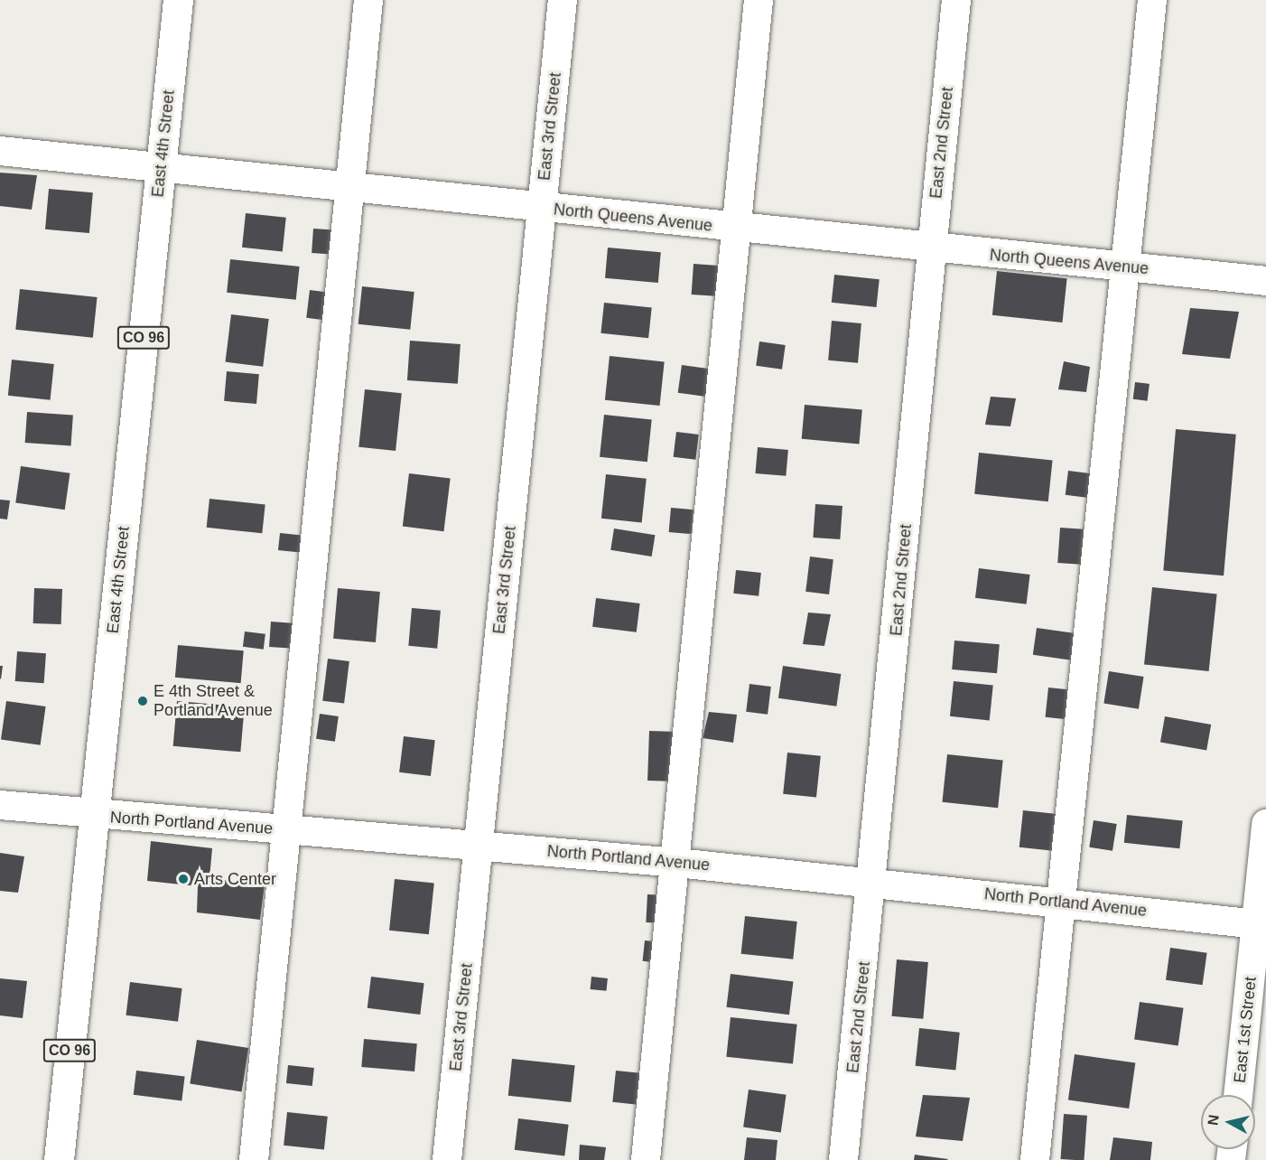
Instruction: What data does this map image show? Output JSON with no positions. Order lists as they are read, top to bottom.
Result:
{
  "streets": {
    "main road": ["East 4th Street", "CO 96"],
    "street": [
      "East 3rd Street",
      "East 2nd Street",
      "North Queens Avenue",
      "North Portland Avenue",
      "East 1st Street"
    ]
  },
  "crossings": [
    ["East 3rd Street", "North Queens Avenue"],
    ["East 3rd Street", "North Portland Avenue"],
    ["East 2nd Street", "North Queens Avenue"],
    ["East 2nd Street", "North Portland Avenue"],
    ["East 4th Street", "North Queens Avenue"],
    ["East 4th Street", "North Portland Avenue"],
    ["North Portland Avenue", "East 1st Street"]
  ],
  "places": ["E 4th Street & Portland Avenue", "Arts Center"],
  "north": "left"
}
